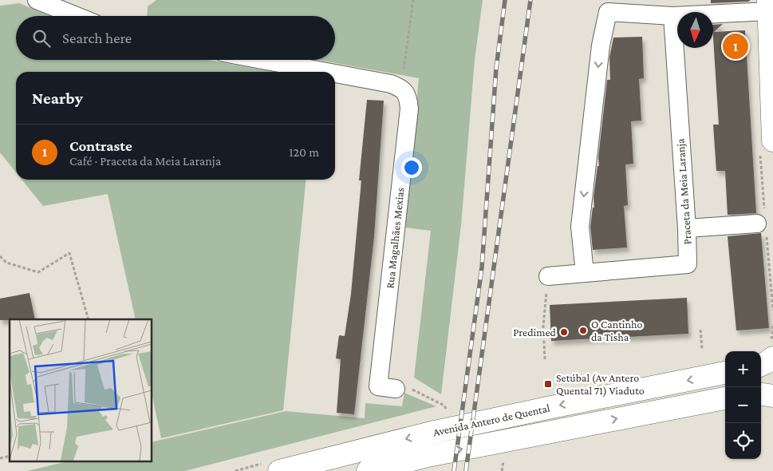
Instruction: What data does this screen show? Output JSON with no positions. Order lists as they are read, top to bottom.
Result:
{
  "streets": {
    "main road": ["Avenida Antero de Quental"],
    "street": ["Praceta da Meia Laranja", "Rua Magalhães Mexias"]
  },
  "places": {
    "other": ["O Cantinho da Tisha", "Predimed"],
    "transit": ["Setúbal (Av Antero Quental 71) Viaduto"]
  },
  "north": "bottom",
  "page": {
    "search": "Search here",
    "pins": "1",
    "heading": "Nearby",
    "list": [
      {
        "mark": "1",
        "name": "Contraste",
        "note": "Café · Praceta da Meia Laranja",
        "value": "120 m"
      }
    ],
    "map_buttons": ["+", "−"]
  }
}
